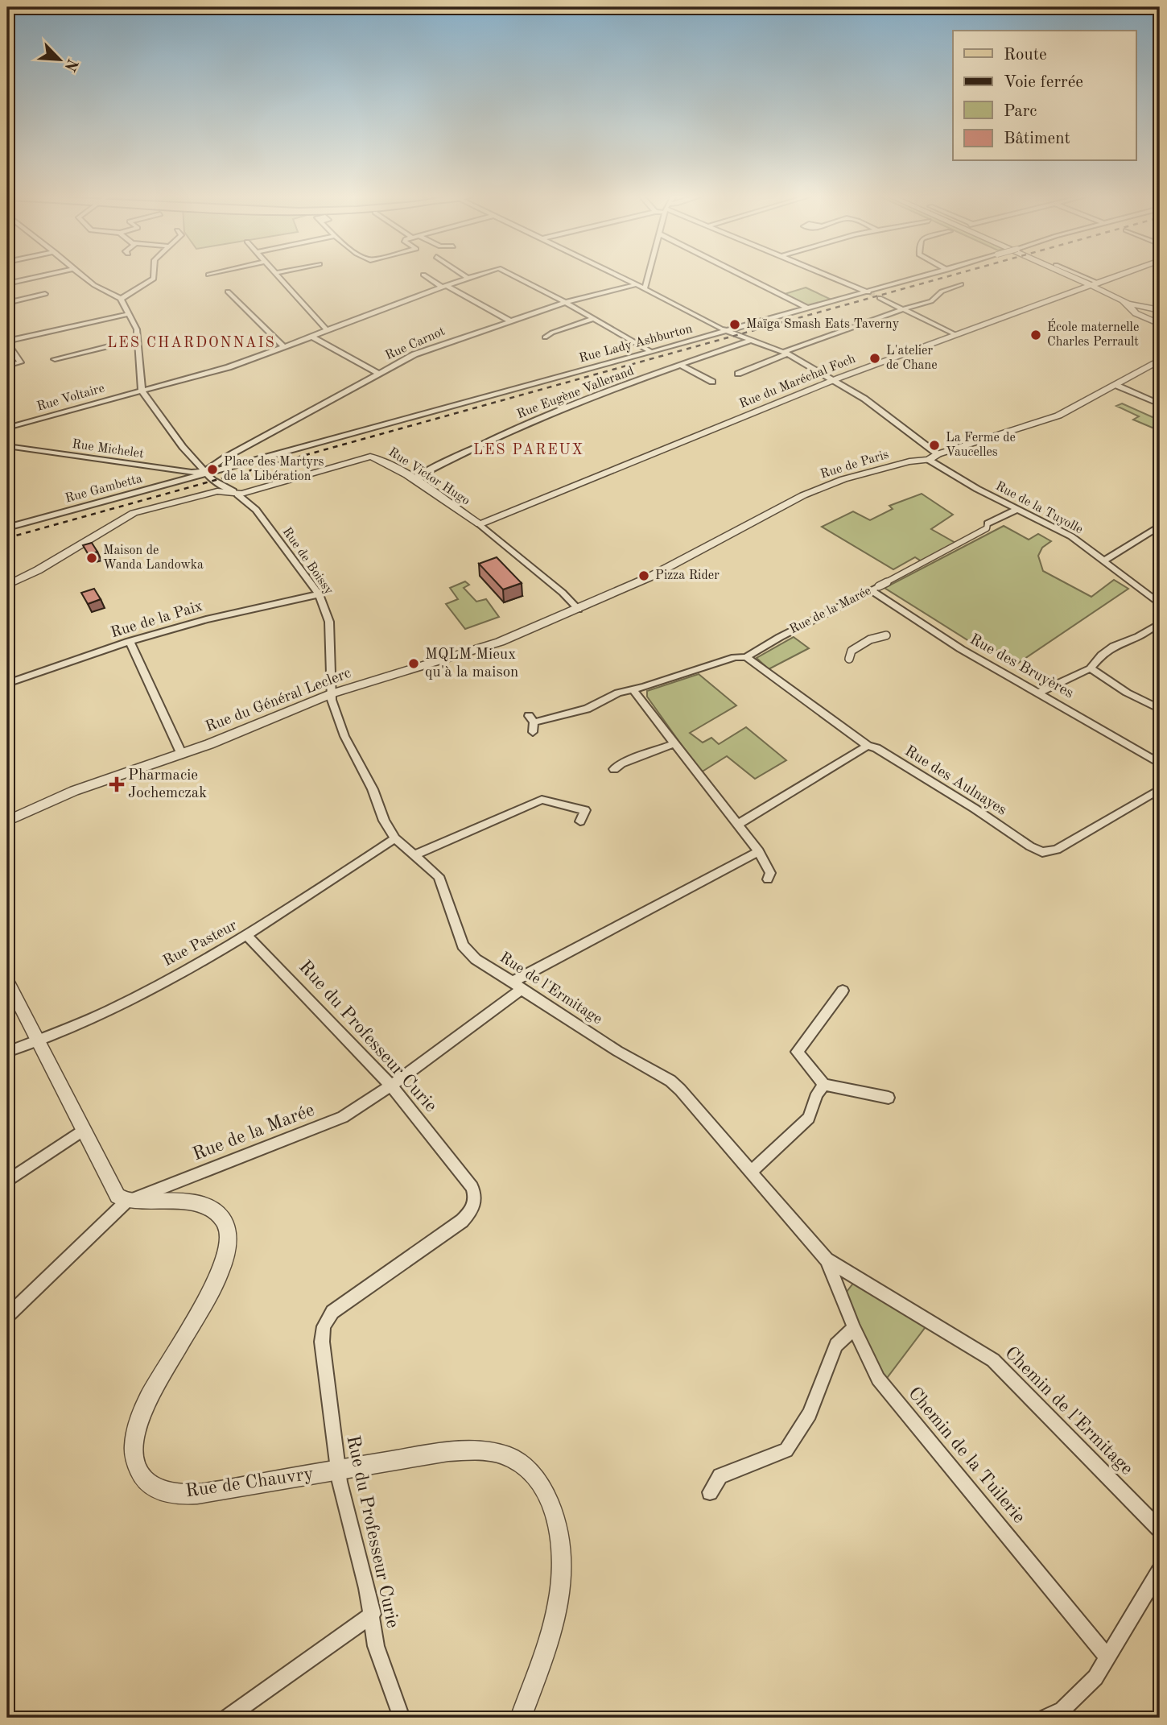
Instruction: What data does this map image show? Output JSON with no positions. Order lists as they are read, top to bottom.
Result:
{
  "streets": {
    "street": [
      "Rue Carnot",
      "Rue Lady Ashburton",
      "Rue du Maréchal Foch",
      "Rue Eugène Vallerand",
      "Rue Voltaire",
      "Rue Michelet",
      "Rue de Paris",
      "Rue Victor Hugo",
      "Rue Gambetta",
      "Rue de la Tuyolle",
      "Rue de Boissy",
      "Rue de la Marée",
      "Rue de la Paix",
      "Rue des Bruyères",
      "Rue du Général Leclerc",
      "Rue des Aulnayes",
      "Rue Pasteur",
      "Rue de l'Ermitage",
      "Rue du Professeur Curie",
      "Chemin de l'Ermitage",
      "Chemin de la Tuilerie",
      "Rue de Chauvry"
    ]
  },
  "crossings": [
    ["Rue Carnot", "Rue Voltaire"],
    ["Rue du Maréchal Foch", "Rue Victor Hugo"],
    ["Rue du Maréchal Foch", "Rue de la Tuyolle"],
    ["Rue Eugène Vallerand", "Rue Victor Hugo"],
    ["Rue Voltaire", "Rue de Boissy"],
    ["Rue Michelet", "Rue Gambetta"],
    ["Rue Michelet", "Rue de Boissy"],
    ["Rue de Paris", "Rue Victor Hugo"],
    ["Rue de Paris", "Rue de la Tuyolle"],
    ["Rue de Paris", "Rue du Général Leclerc"],
    ["Rue Victor Hugo", "Rue de Boissy"],
    ["Rue Gambetta", "Rue de Boissy"],
    ["Rue de la Tuyolle", "Rue de la Marée"],
    ["Rue de Boissy", "Rue de la Paix"],
    ["Rue de Boissy", "Rue du Général Leclerc"],
    ["Rue de Boissy", "Rue de l'Ermitage"],
    ["Rue de la Marée", "Rue des Bruyères"],
    ["Rue de la Marée", "Rue des Aulnayes"],
    ["Rue de la Marée", "Rue de l'Ermitage"],
    ["Rue de la Marée", "Rue du Professeur Curie"],
    ["Rue de la Marée", "Rue de Chauvry"],
    ["Rue du Général Leclerc", "Rue de l'Ermitage"],
    ["Rue Pasteur", "Rue de l'Ermitage"],
    ["Rue Pasteur", "Rue du Professeur Curie"],
    ["Rue de l'Ermitage", "Chemin de l'Ermitage"],
    ["Rue de l'Ermitage", "Chemin de la Tuilerie"],
    ["Rue du Professeur Curie", "Rue de Chauvry"],
    ["Chemin de l'Ermitage", "Chemin de la Tuilerie"]
  ],
  "districts": ["LES CHARDONNAIS", "LES PAREUX"],
  "places": {
    "other": [
      "Maïga Smash Eats Taverny",
      "École maternelle Charles Perrault",
      "L'atelier de Chane",
      "La Ferme de Vaucelles",
      "Place des Martyrs de la Libération",
      "Maison de Wanda Landowka",
      "Pizza Rider",
      "MQLM Mieux qu'à la maison"
    ],
    "health": ["Pharmacie Jochemczak"]
  },
  "legend": [
    "Route",
    "Voie ferrée",
    "Parc",
    "Bâtiment"
  ],
  "north": "bottom right"
}
